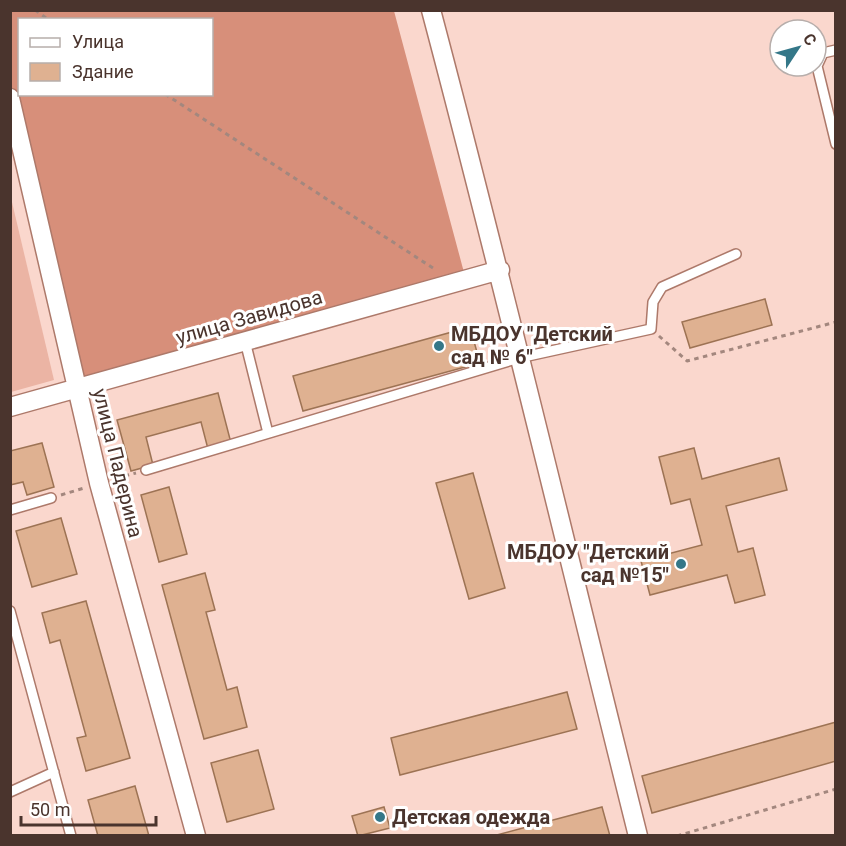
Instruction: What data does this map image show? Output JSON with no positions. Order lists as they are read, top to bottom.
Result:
{
  "streets": {
    "street": ["улица Завидова", "улица Падерина"]
  },
  "crossings": [
    ["улица Завидова", "улица Падерина"]
  ],
  "places": ["МБДОУ \"Детский сад № 6\"", "МБДОУ \"Детский сад №15\"", "Детская одежда"],
  "legend": ["Улица", "Здание"],
  "scale_bar": "50 m",
  "north": "top right"
}
